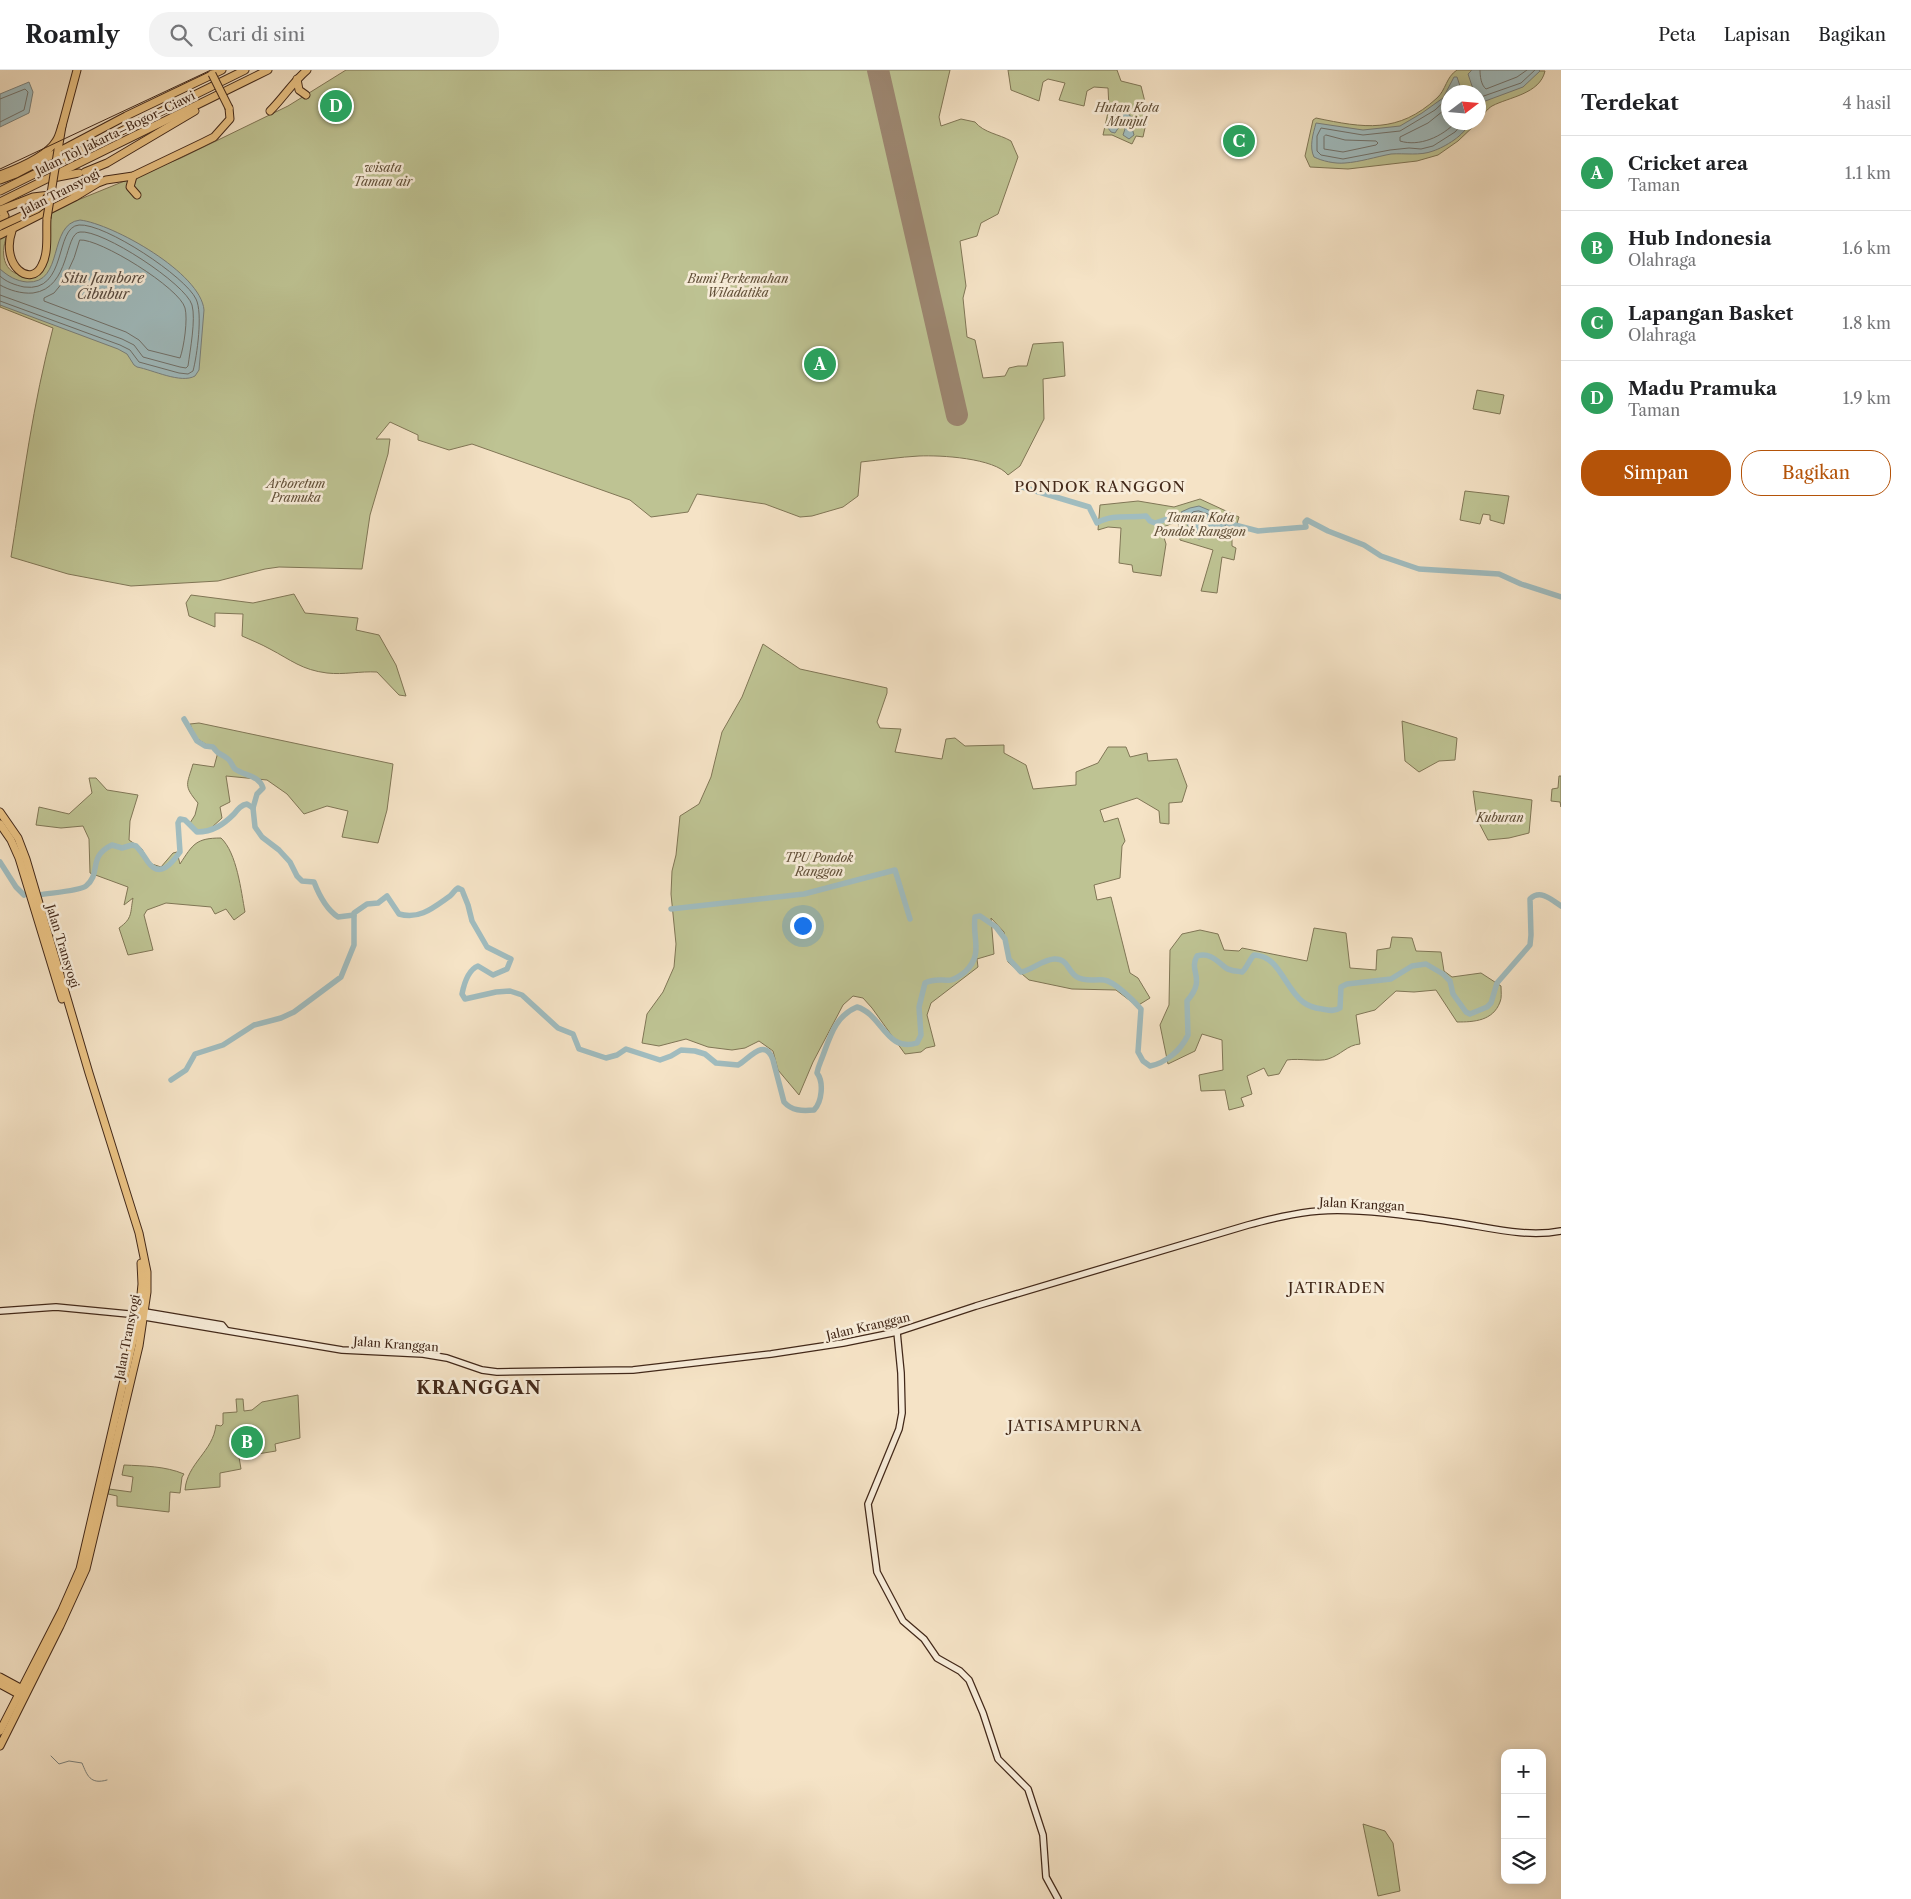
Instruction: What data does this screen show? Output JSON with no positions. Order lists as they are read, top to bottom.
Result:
{
  "streets": {
    "highway": ["Jalan Tol Jakarta–Bogor–Ciawi", "Jalan Transyogi"],
    "main road": ["Jalan Kranggan"]
  },
  "crossings": [
    ["Jalan Transyogi", "Jalan Kranggan"]
  ],
  "districts": [
    "PONDOK RANGGON",
    "JATIRADEN",
    "KRANGGAN",
    "JATISAMPURNA"
  ],
  "water": ["Situ Jambore Cibubur"],
  "parks": [
    "Hutan Kota Munjul",
    "wisata Taman air",
    "Bumi Perkemahan Wiladatika",
    "Arboretum Pramuka",
    "Taman Kota Pondok Ranggon",
    "Kuburan",
    "TPU Pondok Ranggon"
  ],
  "north": "right",
  "page": {
    "header": "Roamly",
    "search": "Cari di sini",
    "nav": ["Peta", "Lapisan", "Bagikan"],
    "heading": ["Terdekat", "4 hasil"],
    "pins": [
      "D",
      "C",
      "A",
      "B"
    ],
    "list": [
      {
        "mark": "A",
        "name": "Cricket area",
        "note": "Taman",
        "value": "1.1 km"
      },
      {
        "mark": "B",
        "name": "Hub Indonesia",
        "note": "Olahraga",
        "value": "1.6 km"
      },
      {
        "mark": "C",
        "name": "Lapangan Basket",
        "note": "Olahraga",
        "value": "1.8 km"
      },
      {
        "mark": "D",
        "name": "Madu Pramuka",
        "note": "Taman",
        "value": "1.9 km"
      }
    ],
    "buttons": ["Simpan", "Bagikan"],
    "map_buttons": ["+", "−"]
  }
}
